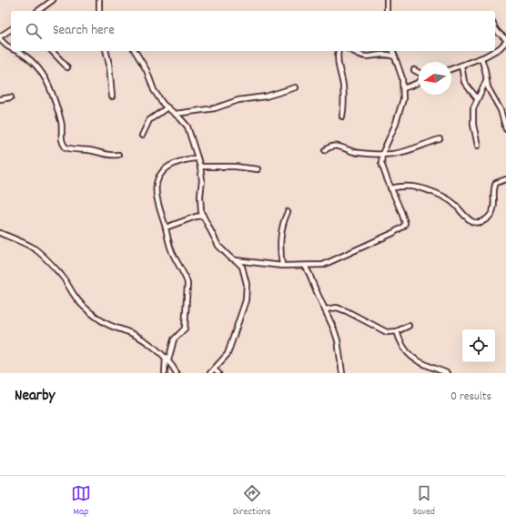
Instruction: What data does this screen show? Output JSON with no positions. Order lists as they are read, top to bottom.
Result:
{
  "north": "left",
  "page": {
    "search": "Search here",
    "heading": ["Nearby", "0 results"],
    "nav": ["Map", "Directions", "Saved"]
  }
}
